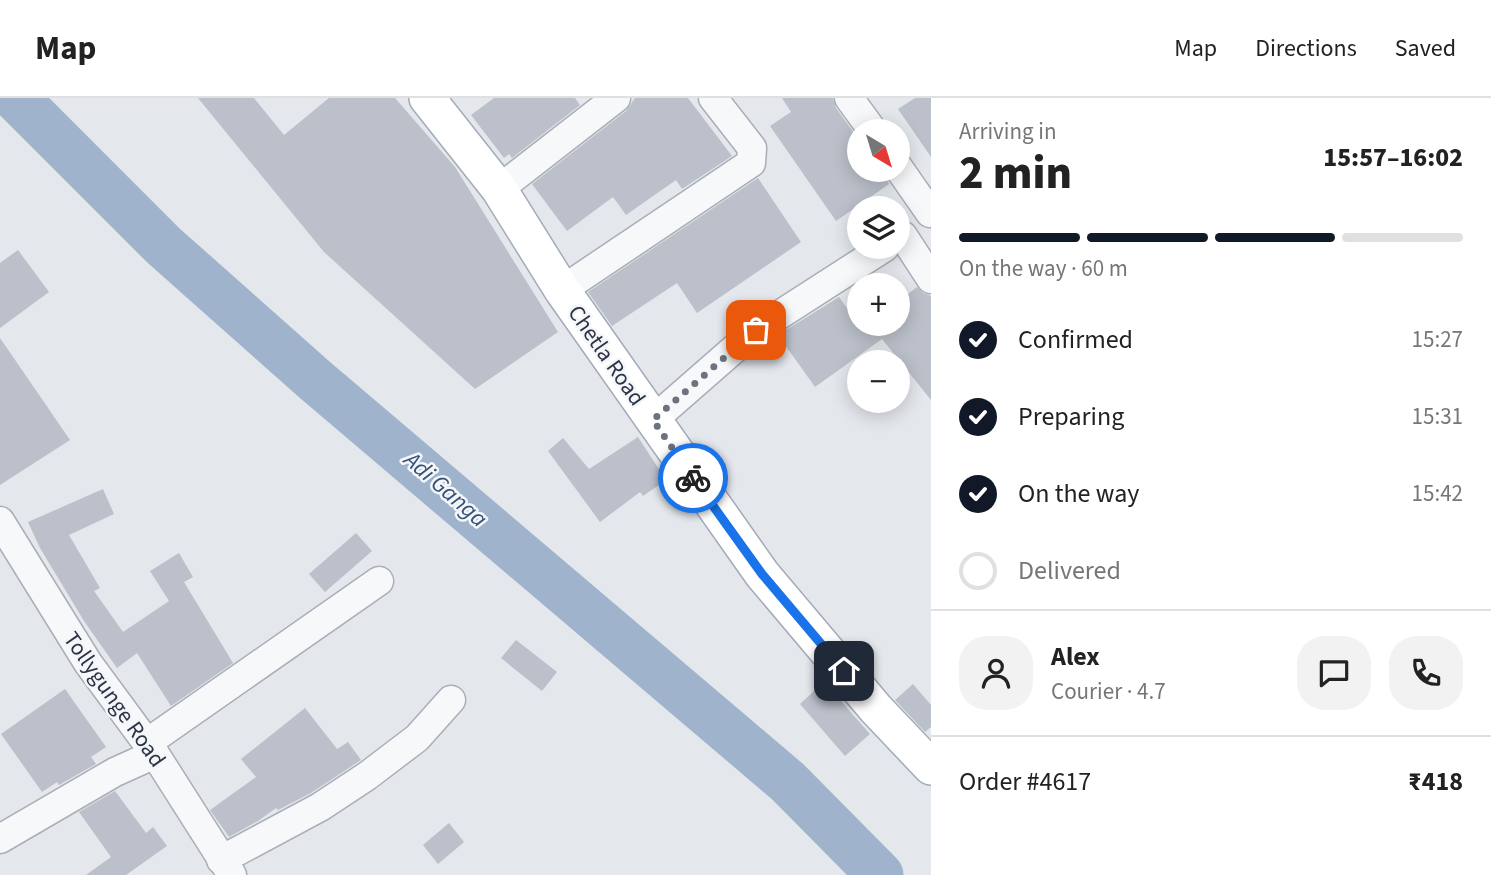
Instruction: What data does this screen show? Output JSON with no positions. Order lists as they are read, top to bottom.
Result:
{
  "streets": {
    "main road": ["Chetla Road"],
    "street": ["Tollygunge Road"]
  },
  "water": ["Adi Ganga"],
  "north": "bottom right",
  "page": {
    "header": "Map",
    "nav": ["Map", "Directions", "Saved"],
    "heading": ["2 min", "Arriving in", "15:57–16:02"],
    "panel": [
      "Alex",
      "Courier · 4.7",
      "Order #4617",
      "₹418"
    ],
    "map_buttons": ["+", "−"],
    "bar": "On the way · 60 m",
    "list": [
      ["Confirmed", "15:27"],
      ["Preparing", "15:31"],
      ["On the way", "15:42"],
      "Delivered"
    ]
  }
}
